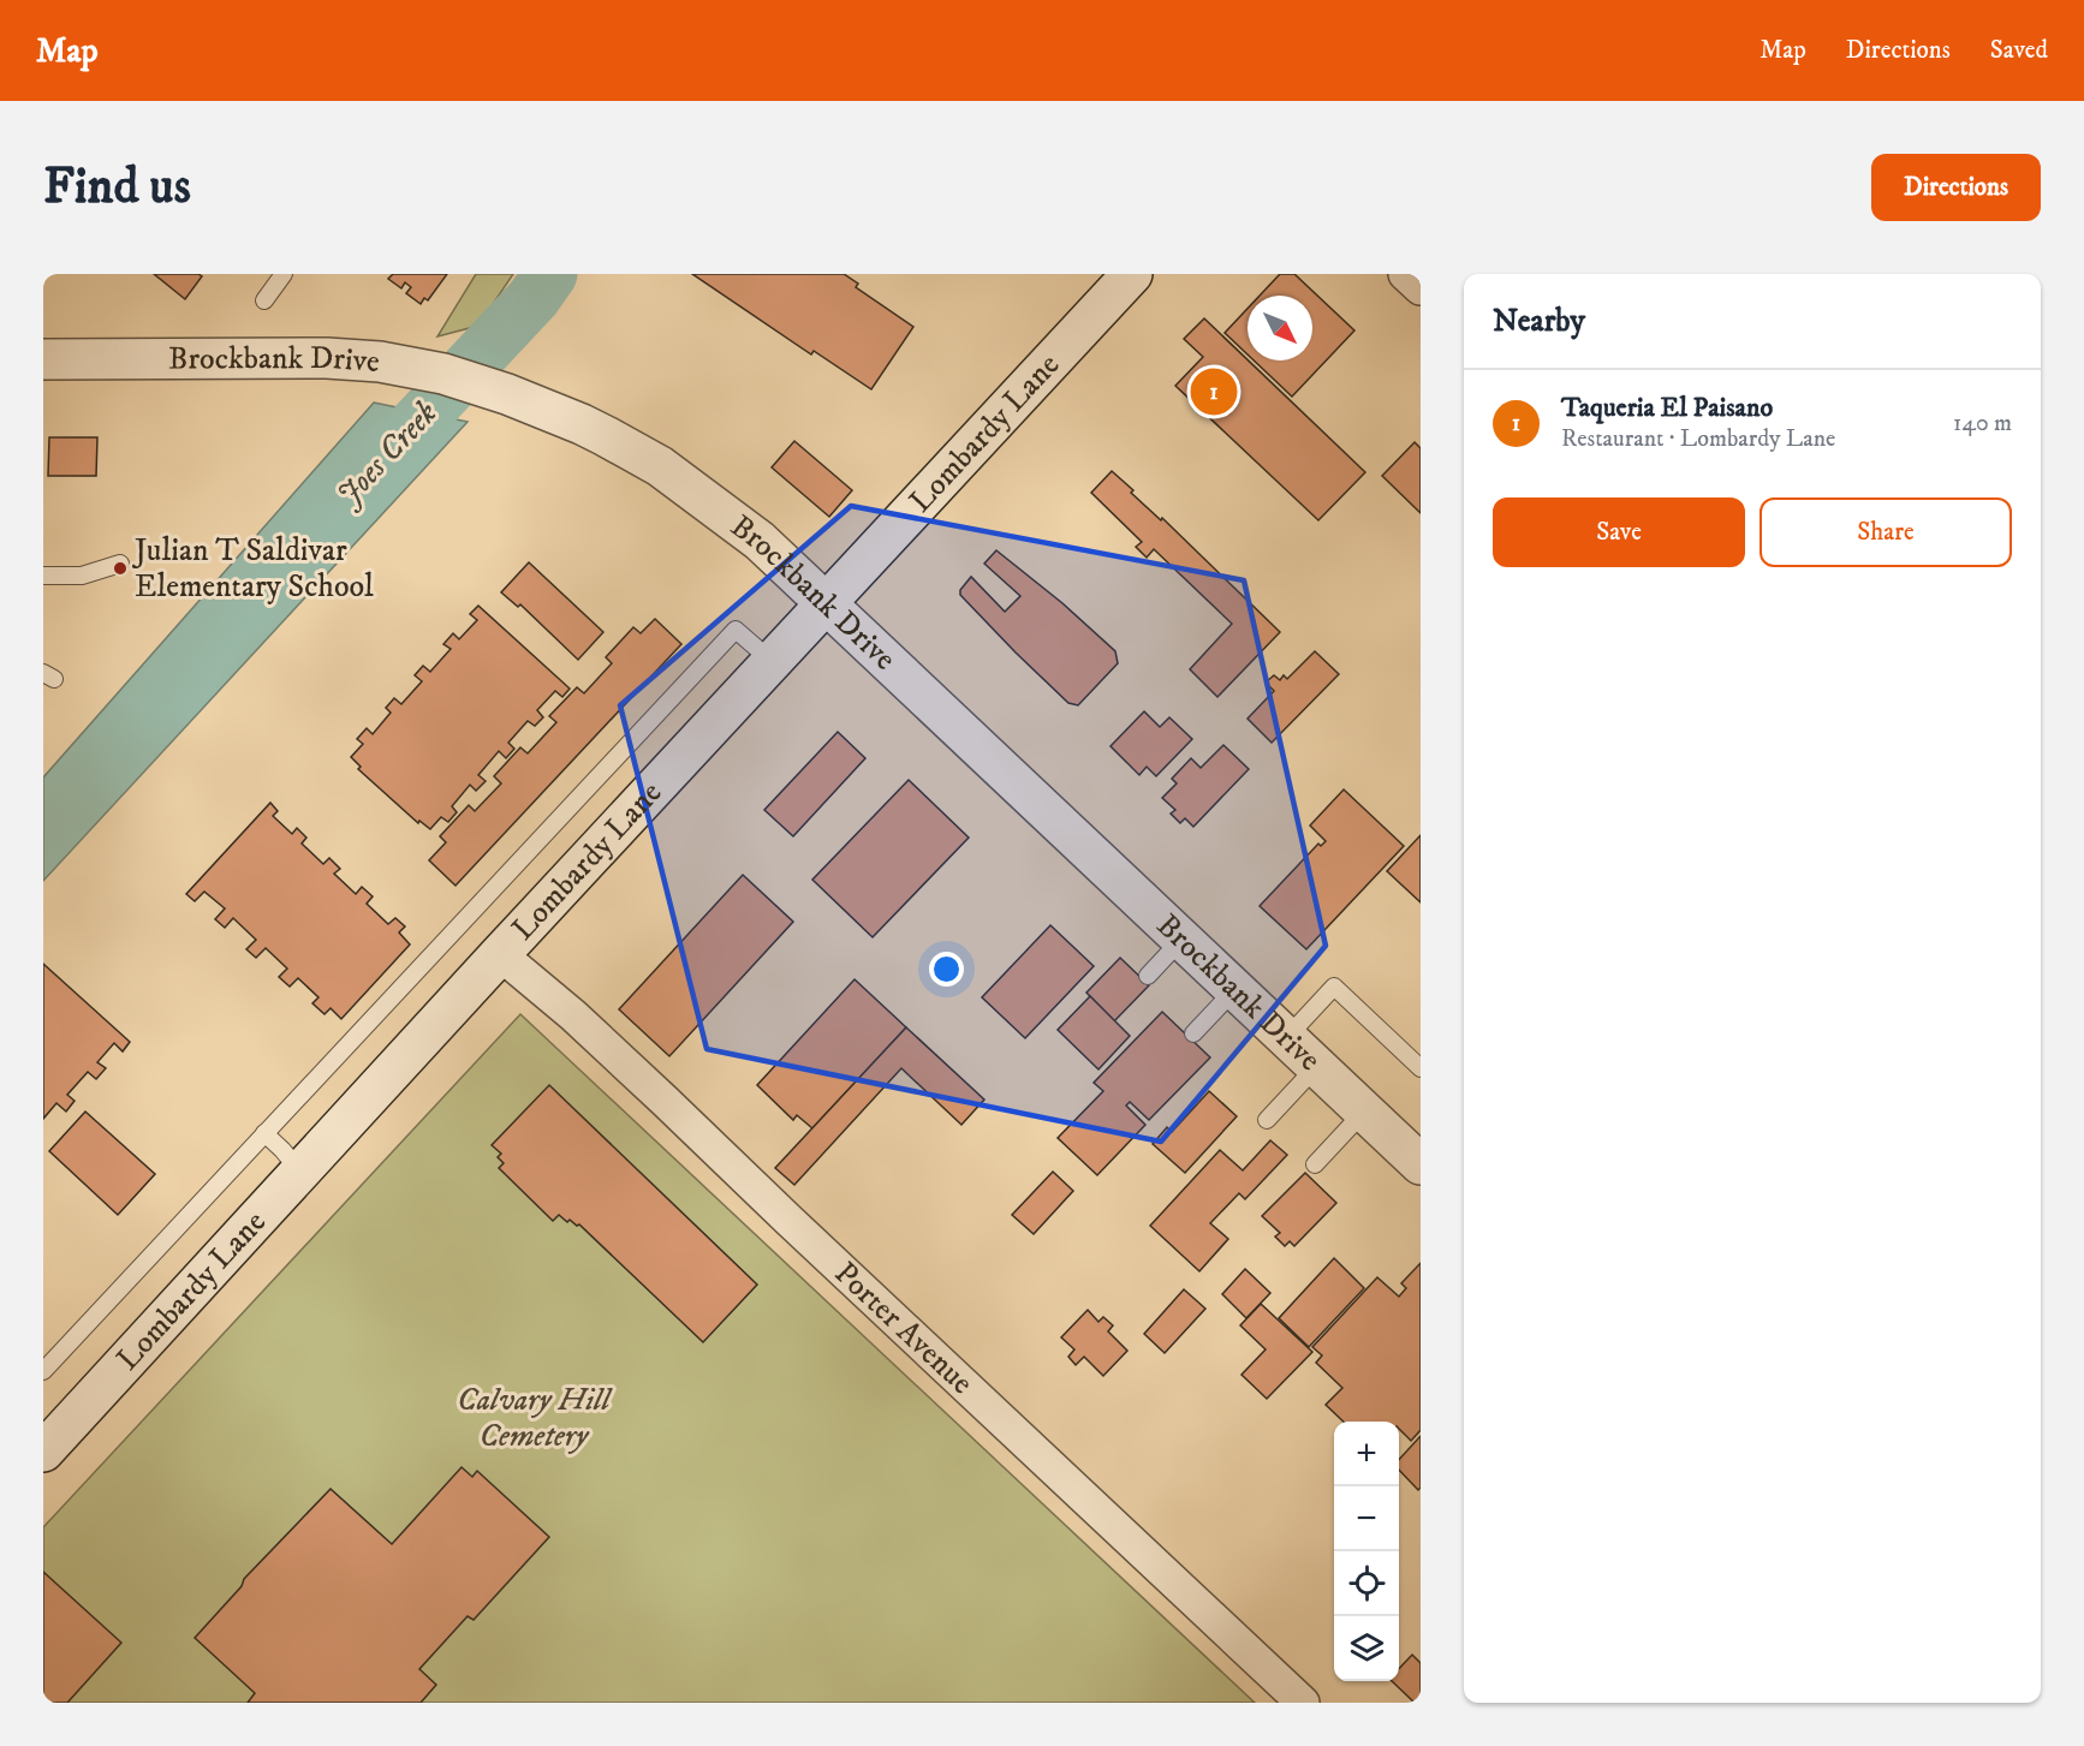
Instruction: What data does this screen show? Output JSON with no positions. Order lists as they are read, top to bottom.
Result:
{
  "streets": {
    "street": ["Brockbank Drive", "Lombardy Lane", "Porter Avenue"]
  },
  "crossings": [
    ["Brockbank Drive", "Lombardy Lane"],
    ["Lombardy Lane", "Porter Avenue"]
  ],
  "water": ["Joes Creek"],
  "parks": ["Calvary Hill Cemetery"],
  "places": ["Julian T Saldivar Elementary School"],
  "north": "bottom right",
  "page": {
    "header": "Map",
    "nav": ["Map", "Directions", "Saved"],
    "buttons": [
      "Directions",
      ["Save", "Share"]
    ],
    "title": "Find us",
    "heading": "Nearby",
    "pins": "1",
    "list": [
      {
        "mark": "1",
        "name": "Taqueria El Paisano",
        "note": "Restaurant · Lombardy Lane",
        "value": "140 m"
      }
    ],
    "map_buttons": ["+", "−"]
  }
}
